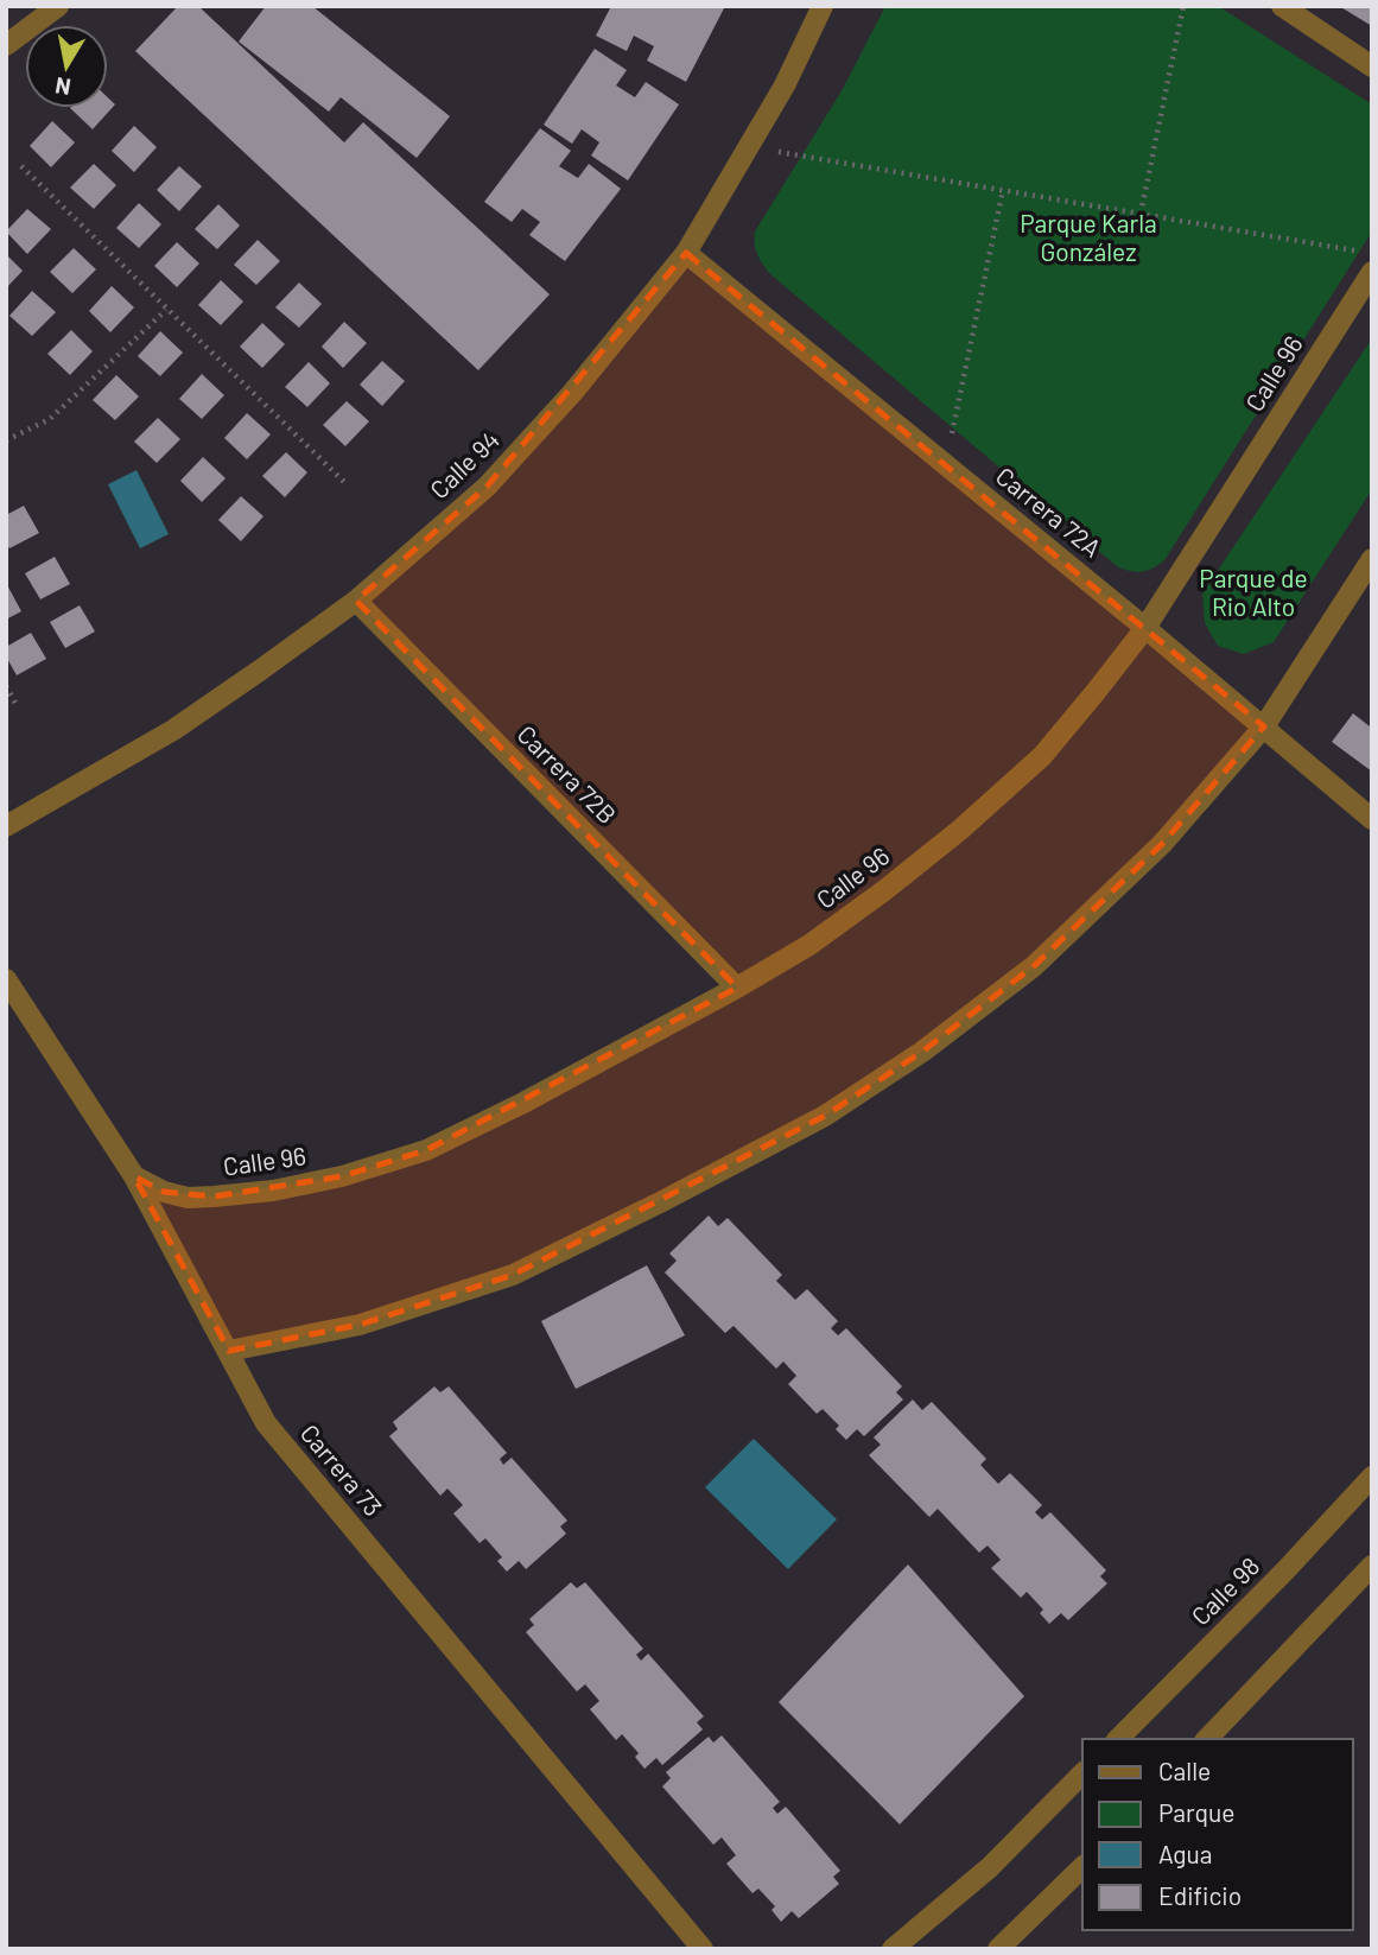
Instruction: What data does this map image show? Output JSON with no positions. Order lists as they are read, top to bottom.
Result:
{
  "streets": {
    "street": [
      "Calle 96",
      "Calle 94",
      "Carrera 72A",
      "Carrera 72B",
      "Carrera 73",
      "Calle 98"
    ]
  },
  "crossings": [
    ["Calle 96", "Carrera 72A"],
    ["Calle 96", "Carrera 72B"],
    ["Calle 96", "Carrera 73"],
    ["Calle 94", "Carrera 72A"],
    ["Calle 94", "Carrera 72B"]
  ],
  "parks": ["Parque Karla González", "Parque de Rio Alto"],
  "legend": [
    "Calle",
    "Parque",
    "Agua",
    "Edificio"
  ],
  "north": "bottom"
}
